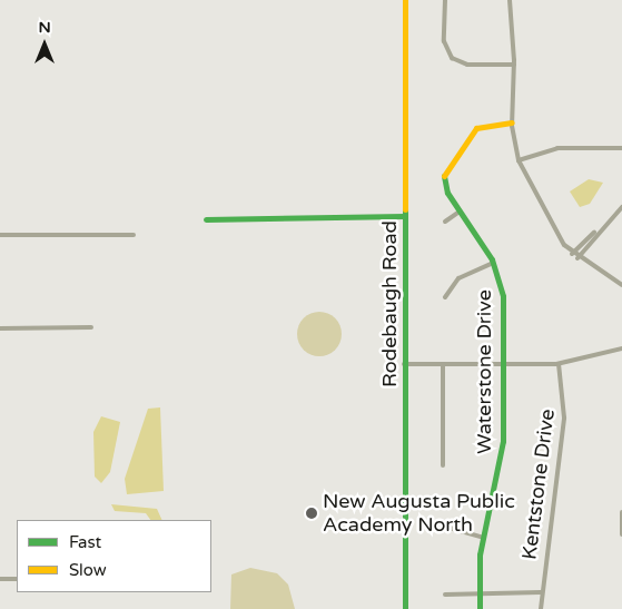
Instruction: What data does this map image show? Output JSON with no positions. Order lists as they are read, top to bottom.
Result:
{
  "streets": {
    "street": ["Rodebaugh Road", "Waterstone Drive", "Kentstone Drive"]
  },
  "places": ["New Augusta Public Academy North"],
  "legend": ["Fast", "Slow"],
  "north": "top"
}
